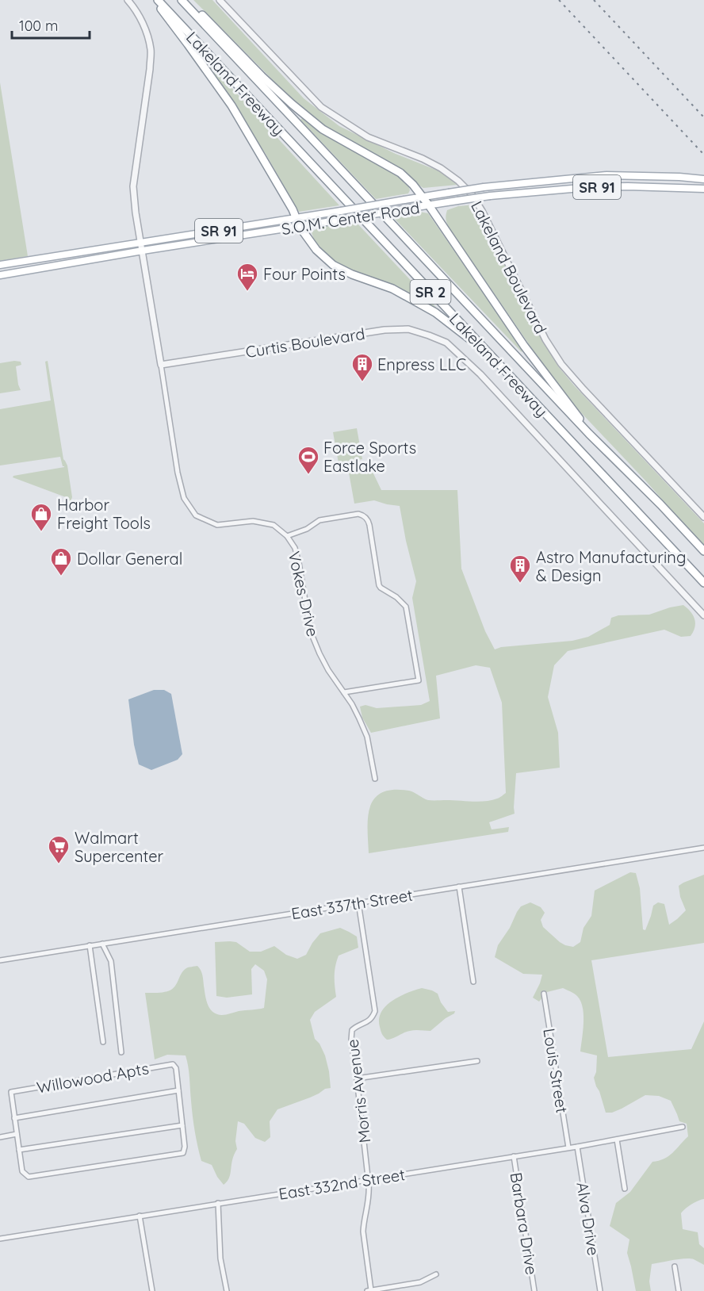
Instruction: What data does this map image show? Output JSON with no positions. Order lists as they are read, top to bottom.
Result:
{
  "streets": {
    "highway": ["Lakeland Freeway", "SR 2"],
    "main road": ["SR 91", "S.O.M. Center Road"],
    "street": [
      "Lakeland Boulevard",
      "Curtis Boulevard",
      "Vokes Drive",
      "East 337th Street",
      "Louis Street",
      "Willowood Apts",
      "Morris Avenue",
      "East 332nd Street",
      "Alva Drive",
      "Barbara Drive"
    ]
  },
  "crossings": [
    ["Curtis Boulevard", "Vokes Drive"],
    ["East 337th Street", "Morris Avenue"],
    ["Louis Street", "East 332nd Street"],
    ["Morris Avenue", "East 332nd Street"],
    ["East 332nd Street", "Alva Drive"],
    ["East 332nd Street", "Barbara Drive"]
  ],
  "places": {
    "hotel": ["Four Points"],
    "building": ["Enpress LLC", "Astro Manufacturing & Design"],
    "sports": ["Force Sports Eastlake"],
    "shop": ["Harbor Freight Tools", "Dollar General"],
    "supermarket": ["Walmart Supercenter"]
  },
  "scale_bar": "100 m"
}
